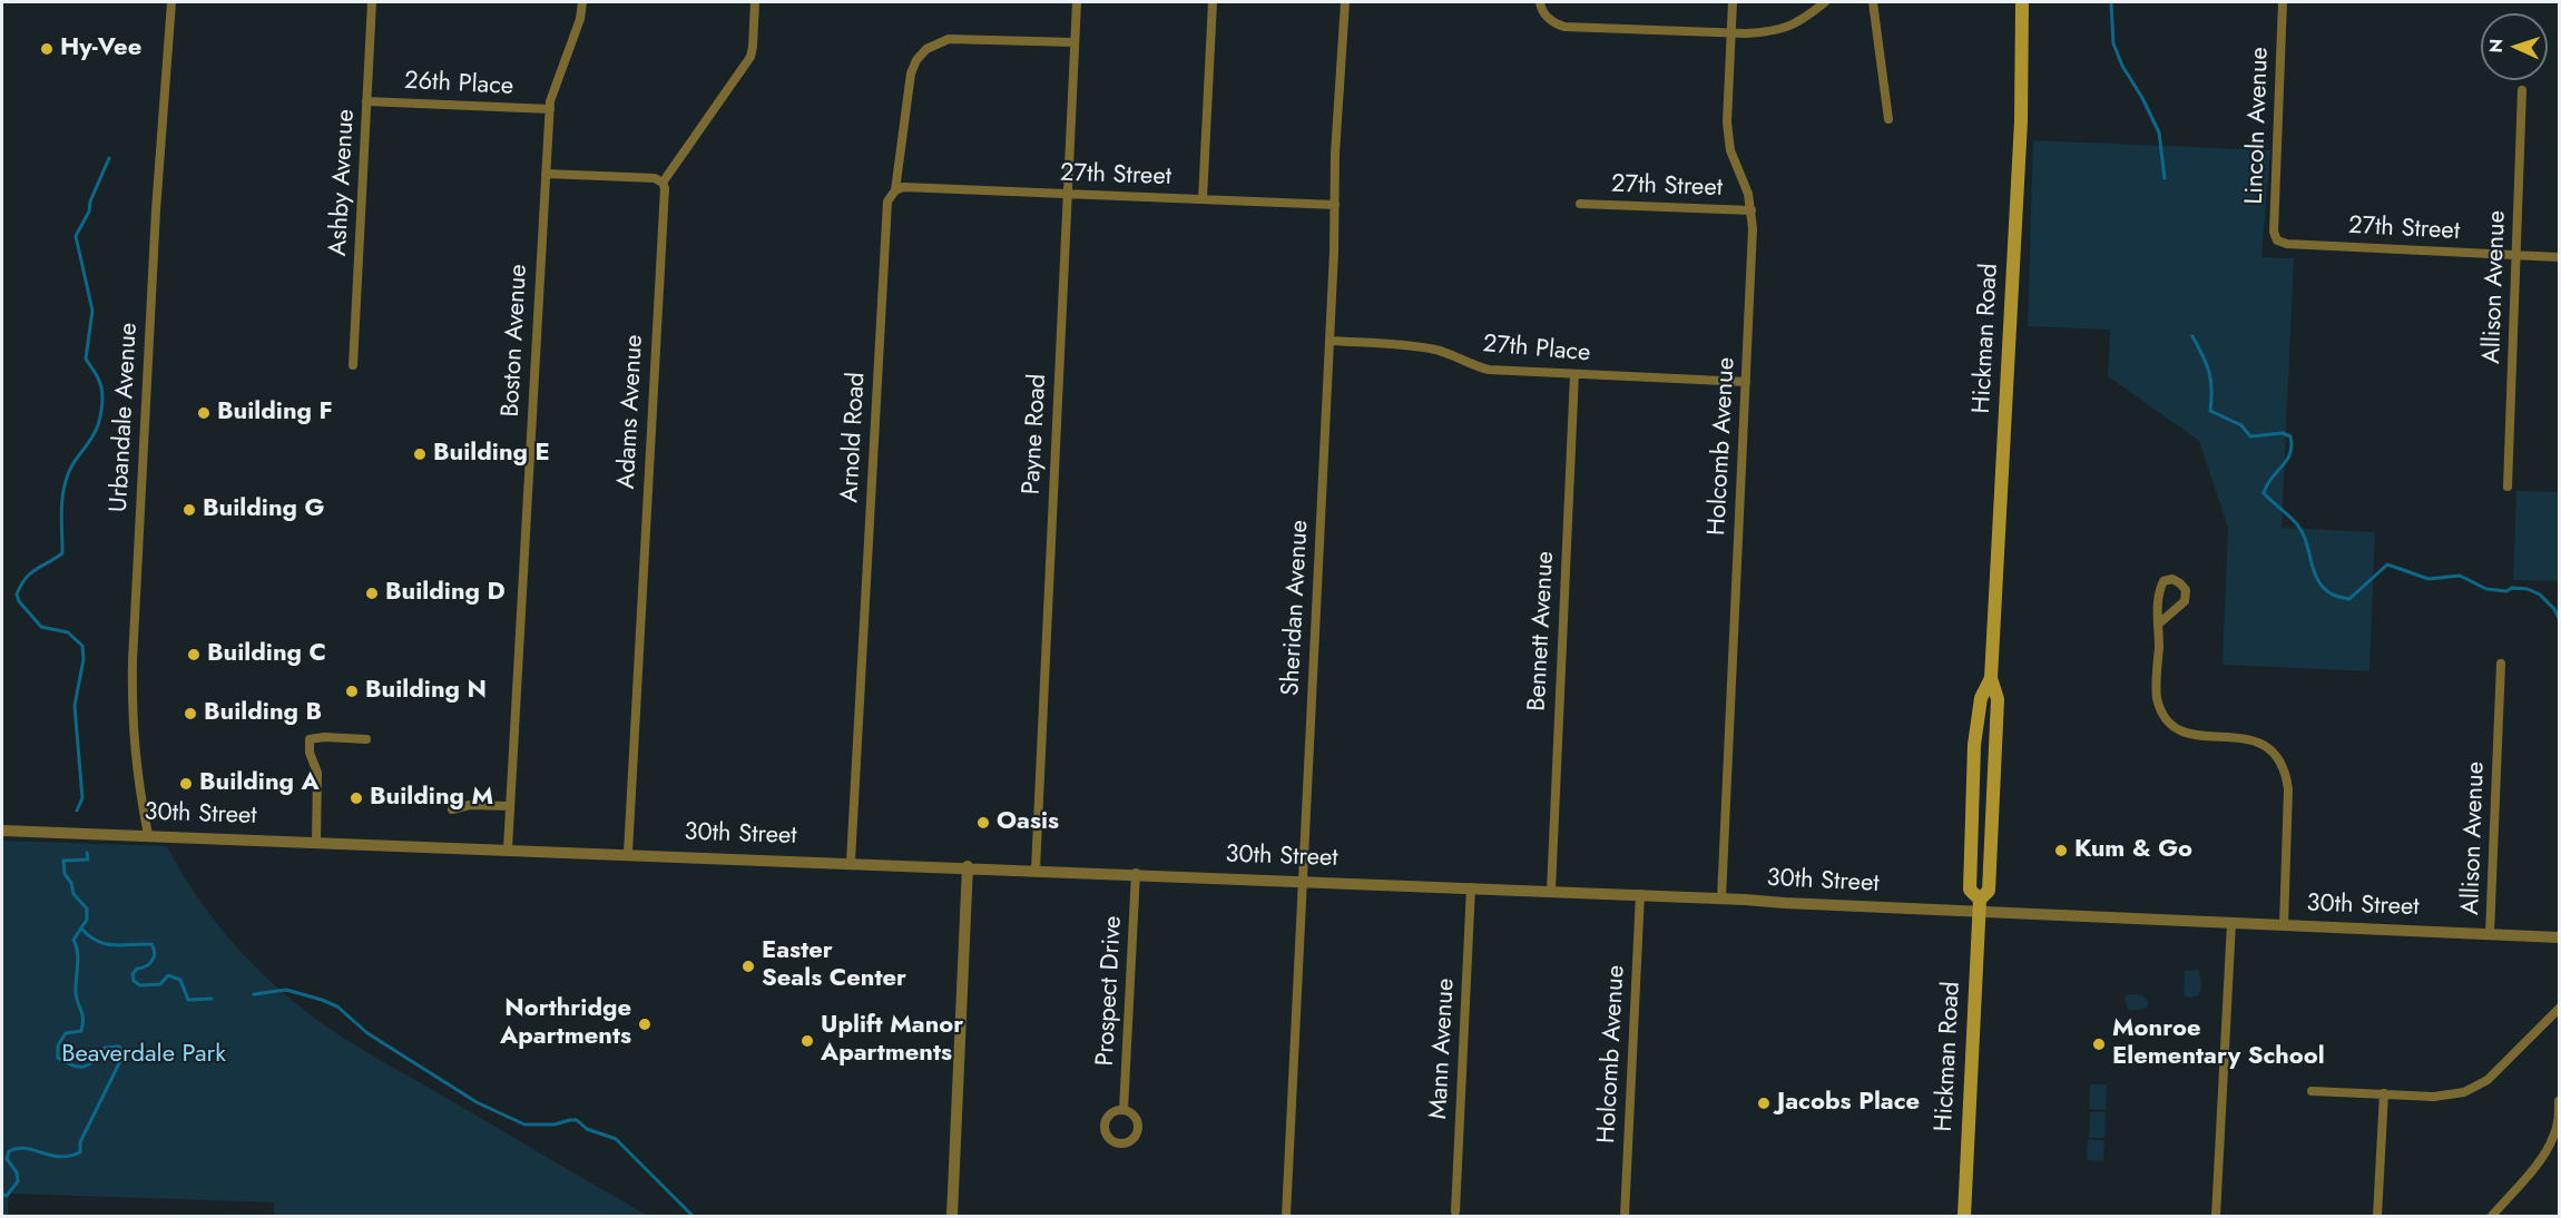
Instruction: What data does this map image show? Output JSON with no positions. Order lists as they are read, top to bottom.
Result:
{
  "streets": {
    "main road": ["Hickman Road"],
    "street": [
      "26th Place",
      "Lincoln Avenue",
      "27th Street",
      "Ashby Avenue",
      "Allison Avenue",
      "Boston Avenue",
      "27th Place",
      "Adams Avenue",
      "Urbandale Avenue",
      "Payne Road",
      "Arnold Road",
      "Holcomb Avenue",
      "Sheridan Avenue",
      "Bennett Avenue",
      "30th Street",
      "Prospect Drive",
      "Mann Avenue"
    ]
  },
  "crossings": [
    ["26th Place", "Ashby Avenue"],
    ["26th Place", "Boston Avenue"],
    ["Lincoln Avenue", "27th Street"],
    ["27th Street", "Allison Avenue"],
    ["27th Street", "Payne Road"],
    ["27th Street", "Arnold Road"],
    ["27th Street", "Holcomb Avenue"],
    ["27th Street", "Sheridan Avenue"],
    ["Allison Avenue", "30th Street"],
    ["Hickman Road", "30th Street"],
    ["Boston Avenue", "30th Street"],
    ["27th Place", "Holcomb Avenue"],
    ["27th Place", "Sheridan Avenue"],
    ["27th Place", "Bennett Avenue"],
    ["Adams Avenue", "30th Street"],
    ["Urbandale Avenue", "30th Street"],
    ["Payne Road", "Arnold Road"],
    ["Payne Road", "30th Street"],
    ["Arnold Road", "30th Street"],
    ["Holcomb Avenue", "30th Street"],
    ["Sheridan Avenue", "30th Street"],
    ["Bennett Avenue", "30th Street"],
    ["30th Street", "Prospect Drive"],
    ["30th Street", "Mann Avenue"]
  ],
  "parks": ["Beaverdale Park"],
  "places": [
    "Hy-Vee",
    "Building F",
    "Building E",
    "Building G",
    "Building D",
    "Building C",
    "Building N",
    "Building B",
    "Building A",
    "Building M",
    "Oasis",
    "Kum & Go",
    "Easter Seals Center",
    "Northridge Apartments",
    "Uplift Manor Apartments",
    "Monroe Elementary School",
    "Jacobs Place"
  ],
  "north": "left"
}
